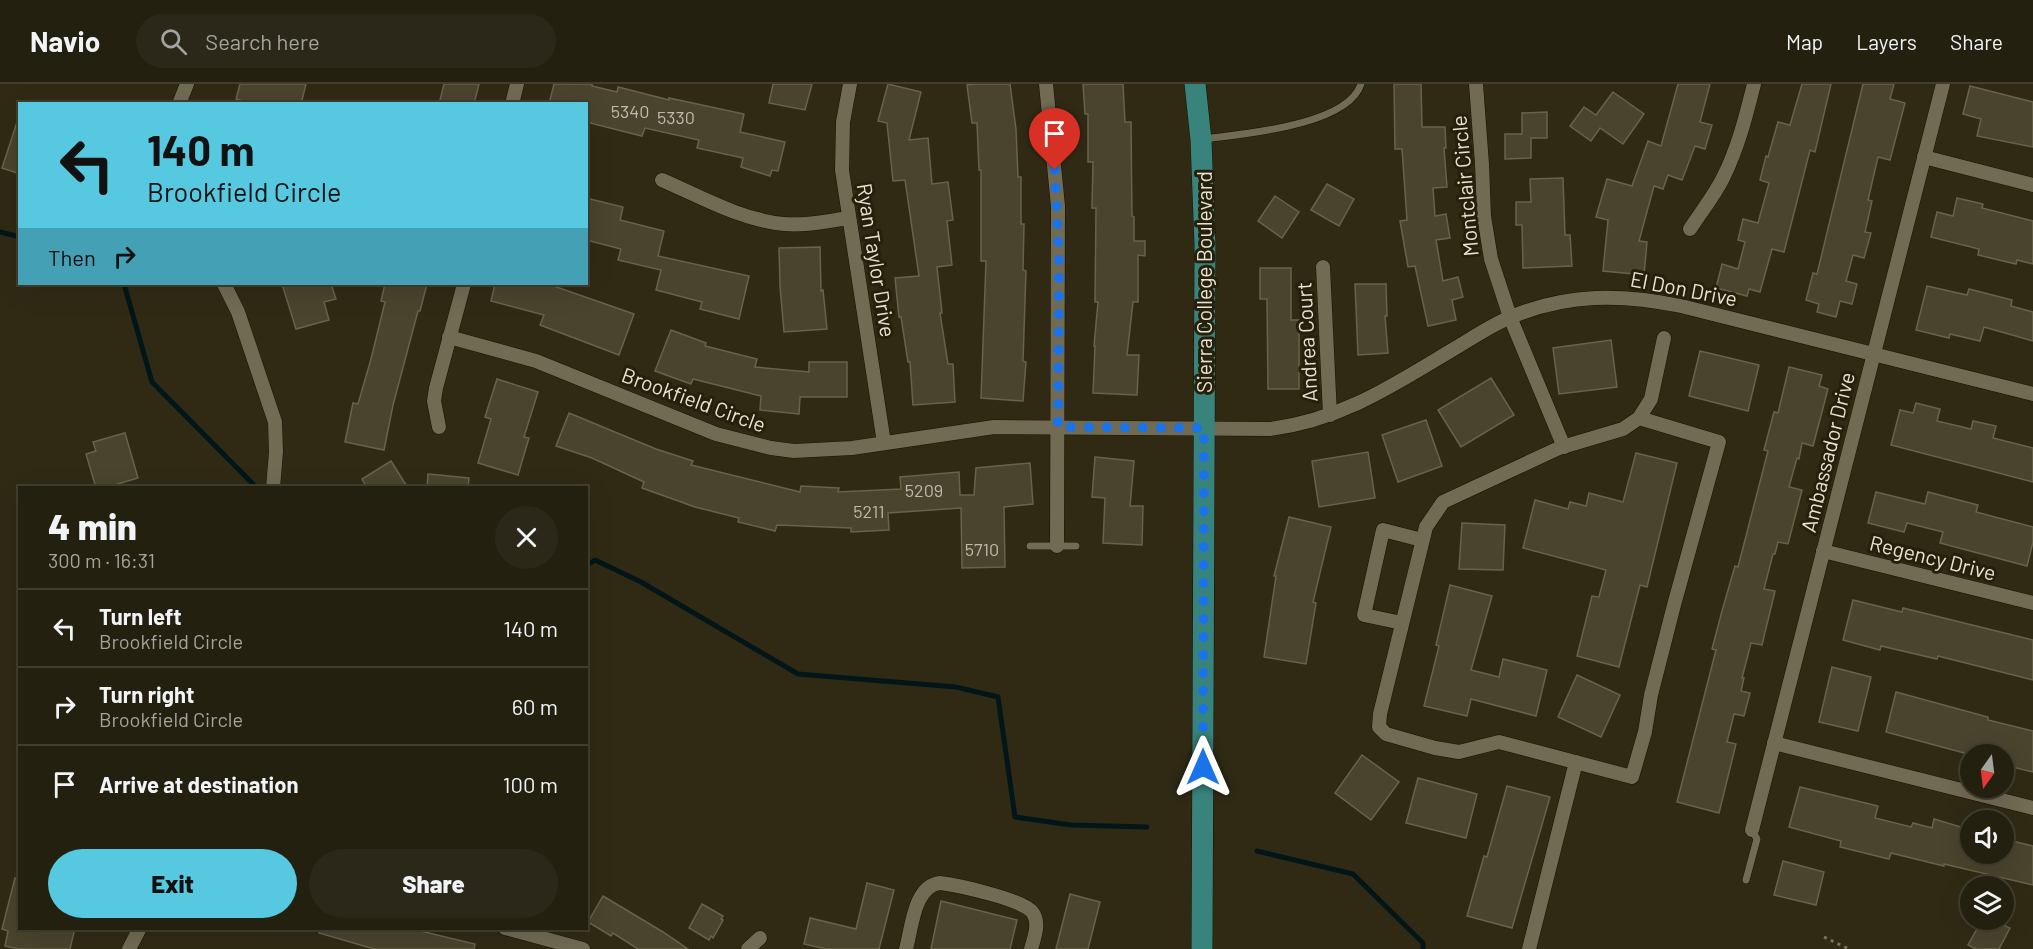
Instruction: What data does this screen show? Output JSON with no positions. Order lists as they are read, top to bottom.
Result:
{
  "streets": {
    "main road": ["Sierra College Boulevard"],
    "street": [
      "Montclair Circle",
      "Ryan Taylor Drive",
      "El Don Drive",
      "Andrea Court",
      "Brookfield Circle",
      "Ambassador Drive",
      "Regency Drive"
    ]
  },
  "crossings": [
    ["Montclair Circle", "El Don Drive"],
    ["Ryan Taylor Drive", "Brookfield Circle"],
    ["Sierra College Boulevard", "El Don Drive"],
    ["Sierra College Boulevard", "Brookfield Circle"],
    ["El Don Drive", "Andrea Court"],
    ["El Don Drive", "Brookfield Circle"],
    ["El Don Drive", "Ambassador Drive"],
    ["Ambassador Drive", "Regency Drive"]
  ],
  "house_numbers": [
    "5340",
    "5330",
    "5209",
    "5211",
    "5710"
  ],
  "north": "bottom",
  "page": {
    "header": "Navio",
    "search": "Search here",
    "nav": ["Map", "Layers", "Share"],
    "turn": ["140 m", "Brookfield Circle"],
    "then": "Then",
    "heading": ["4 min", "300 m · 16:31"],
    "list": [
      {
        "name": "Turn left",
        "note": "Brookfield Circle",
        "value": "140 m"
      },
      {
        "name": "Turn right",
        "note": "Brookfield Circle",
        "value": "60 m"
      },
      {
        "name": "Arrive at destination",
        "value": "100 m"
      }
    ],
    "buttons": ["Exit", "Share"]
  }
}
